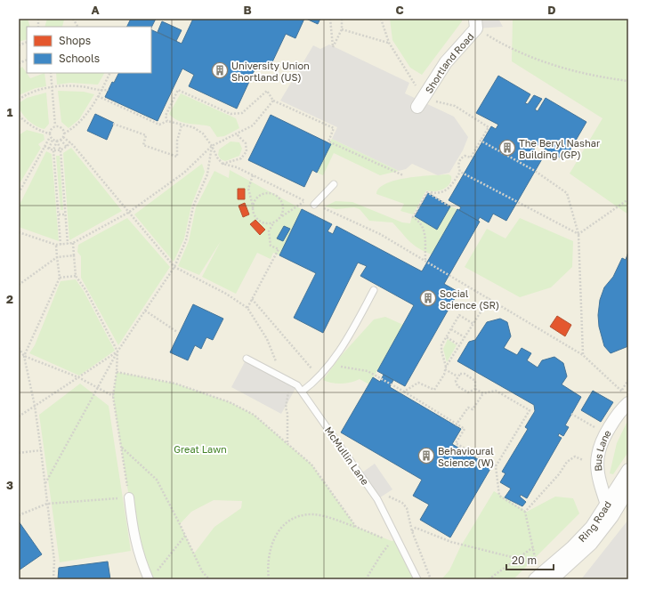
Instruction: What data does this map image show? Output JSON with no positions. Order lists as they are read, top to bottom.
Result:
{
  "streets": {
    "street": ["Shortland Road", "Bus Lane", "Ring Road"],
    "lane": ["McMullin Lane"]
  },
  "crossings": [
    ["Bus Lane", "Ring Road"]
  ],
  "parks": ["Great Lawn"],
  "places": {
    "building": [
      "University Union Shortland (US)",
      "The Beryl Nashar Building (GP)",
      "Social Science (SR)",
      "Behavioural Science (W)"
    ]
  },
  "legend": ["Shops", "Schools"],
  "scale_bar": "20 m",
  "grid": {
    "columns": [
      "A",
      "B",
      "C",
      "D"
    ],
    "rows": ["1", "2", "3"]
  }
}
